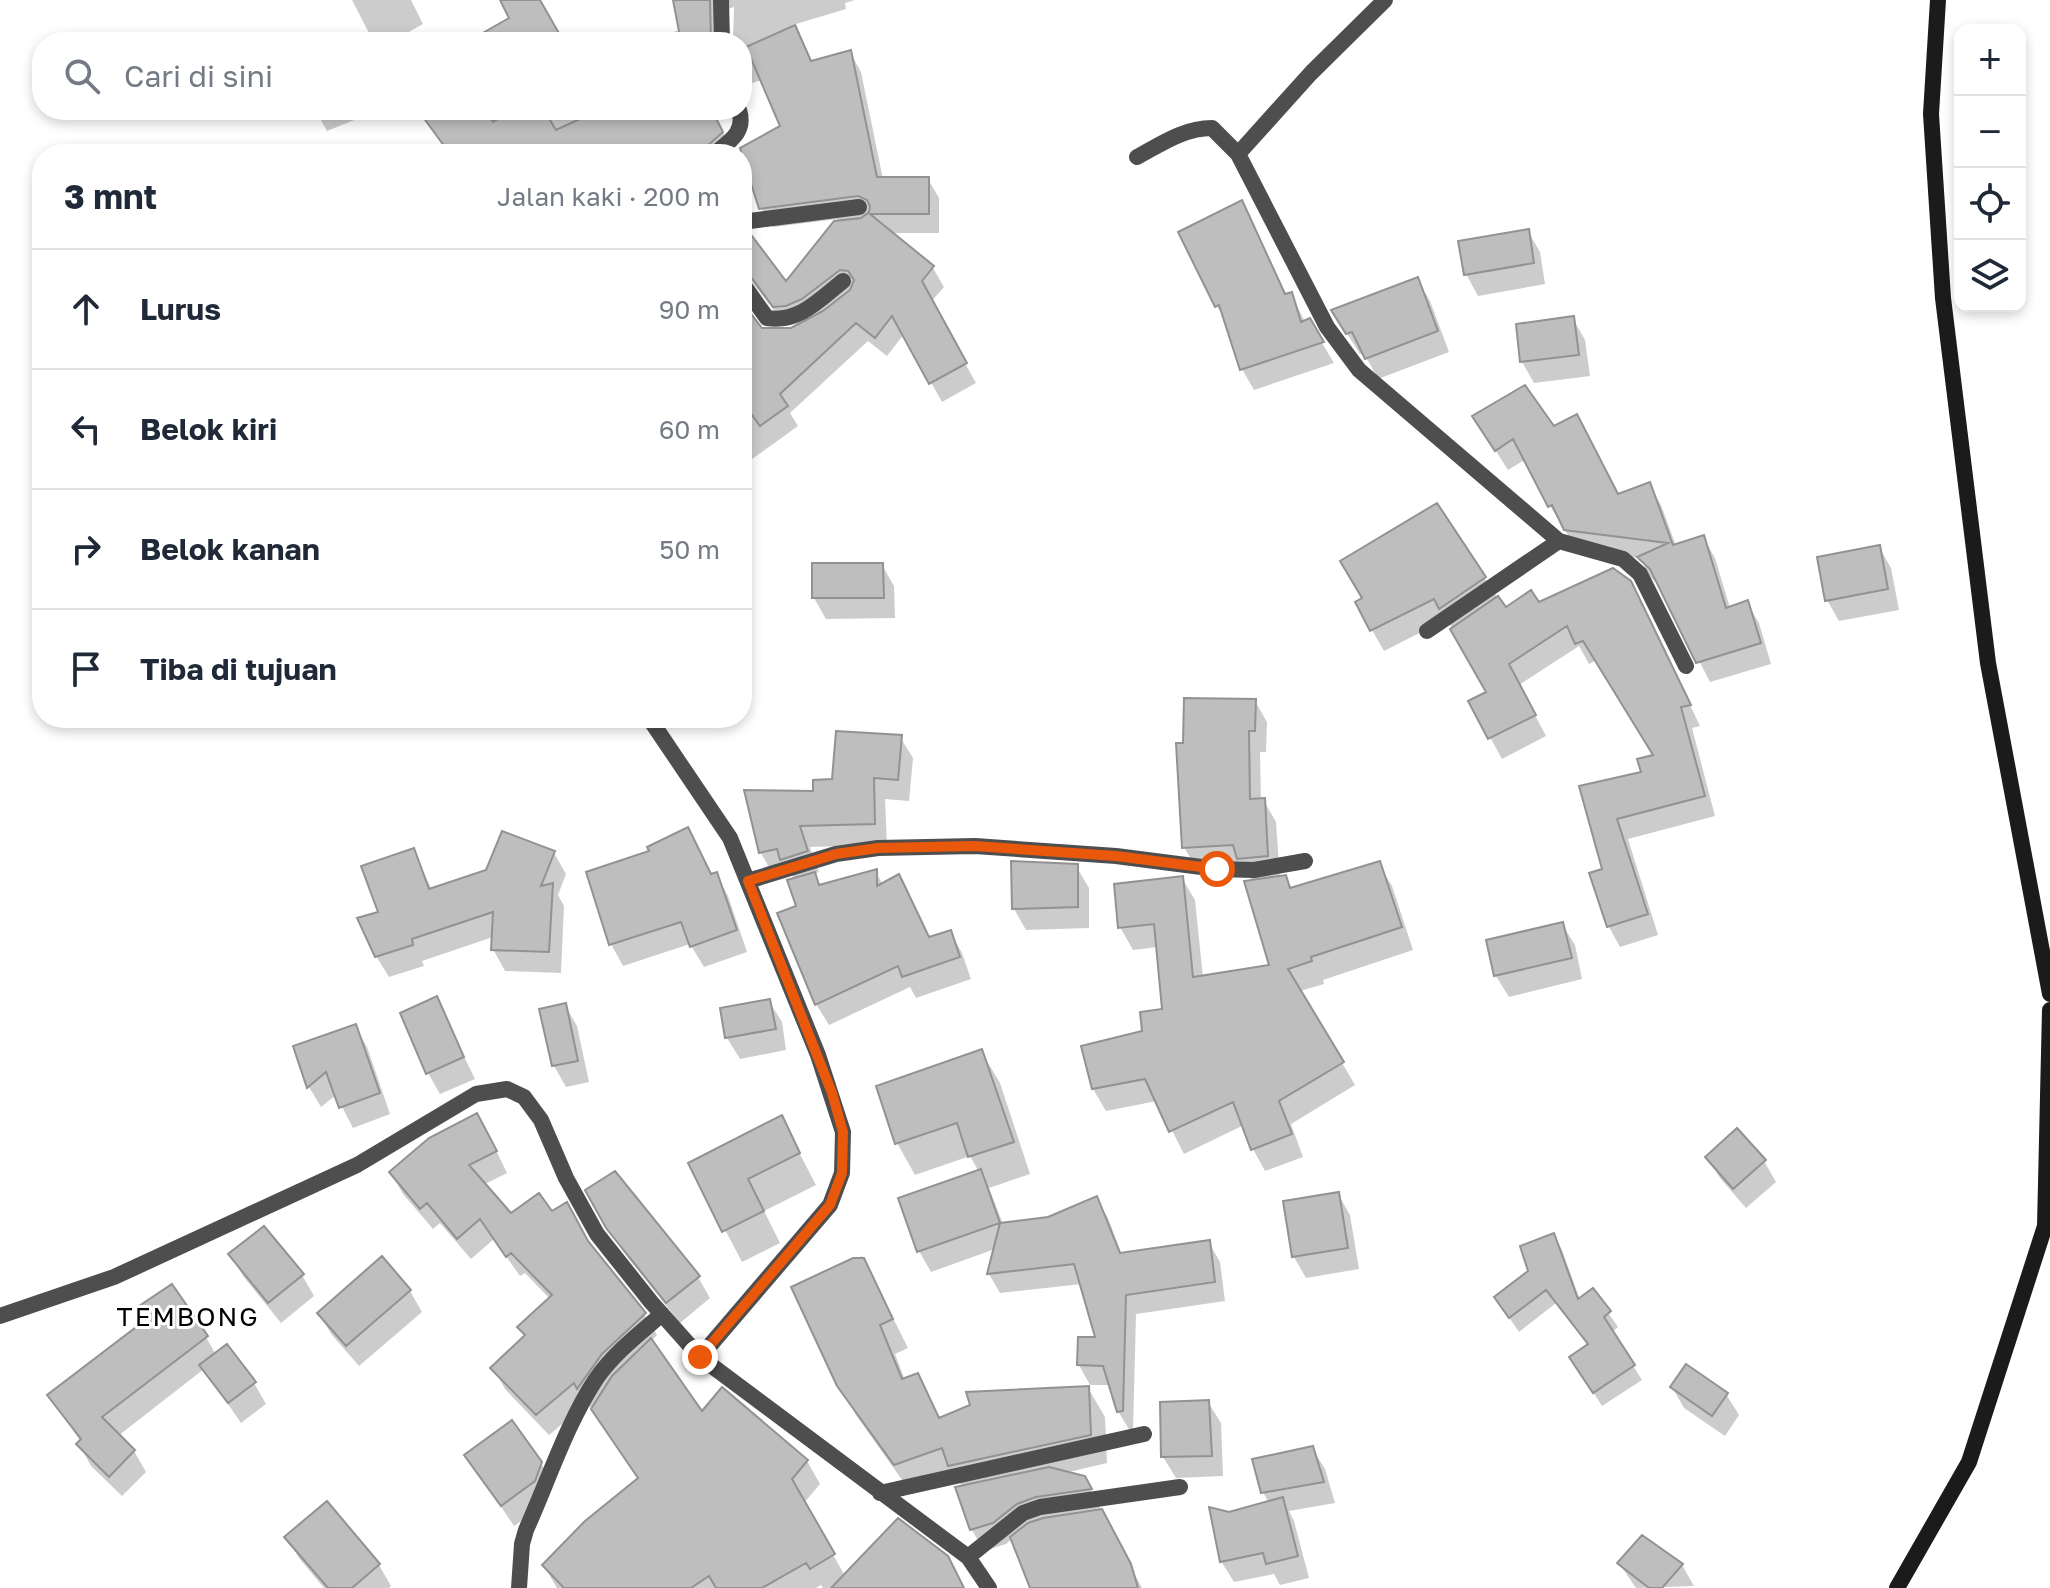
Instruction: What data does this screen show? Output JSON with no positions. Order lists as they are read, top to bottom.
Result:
{
  "districts": ["TEMBONG"],
  "page": {
    "map_buttons": ["+", "−"],
    "search": "Cari di sini",
    "heading": ["3 mnt", "Jalan kaki · 200 m"],
    "list": [
      ["Lurus", "90 m"],
      ["Belok kiri", "60 m"],
      ["Belok kanan", "50 m"],
      "Tiba di tujuan"
    ]
  }
}
